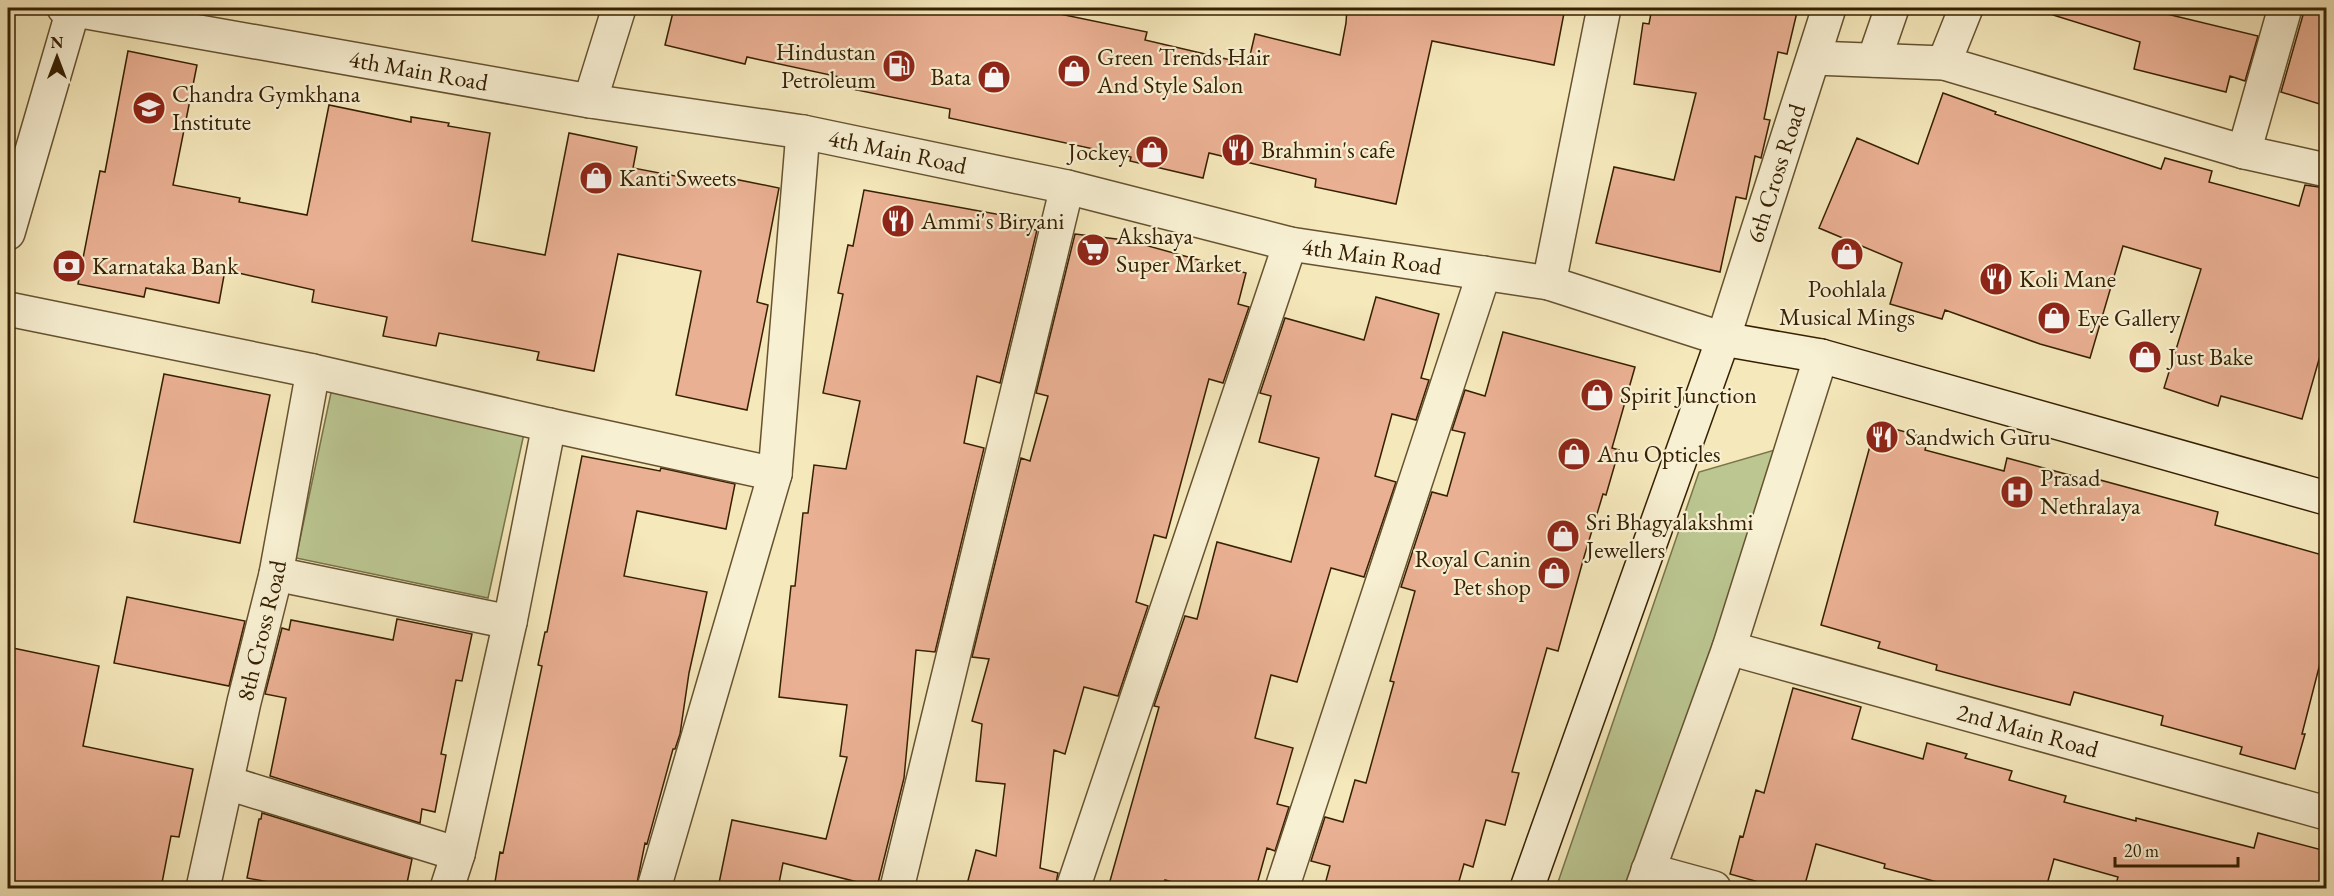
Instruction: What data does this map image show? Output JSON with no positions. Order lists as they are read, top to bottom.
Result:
{
  "streets": {
    "street": [
      "4th Main Road",
      "6th Cross Road",
      "8th Cross Road",
      "2nd Main Road"
    ]
  },
  "crossings": [
    ["4th Main Road", "6th Cross Road"]
  ],
  "places": {
    "fuel station": ["Hindustan Petroleum"],
    "shop": [
      "Green Trends Hair And Style Salon",
      "Bata",
      "Jockey",
      "Kanti Sweets",
      "Poohlala Musical Mings",
      "Eye Gallery",
      "Just Bake",
      "Spirit Junction",
      "Anu Opticles",
      "Sri Bhagyalakshmi Jewellers",
      "Royal Canin Pet shop"
    ],
    "school or university": ["Chandra Gymkhana Institute"],
    "restaurant": [
      "Brahmin's cafe",
      "Ammi's Biryani",
      "Koli Mane",
      "Sandwich Guru"
    ],
    "supermarket": ["Akshaya Super Market"],
    "bank": ["Karnataka Bank"],
    "hospital": ["Prasad Nethralaya"]
  },
  "scale_bar": "20 m",
  "north": "top"
}
